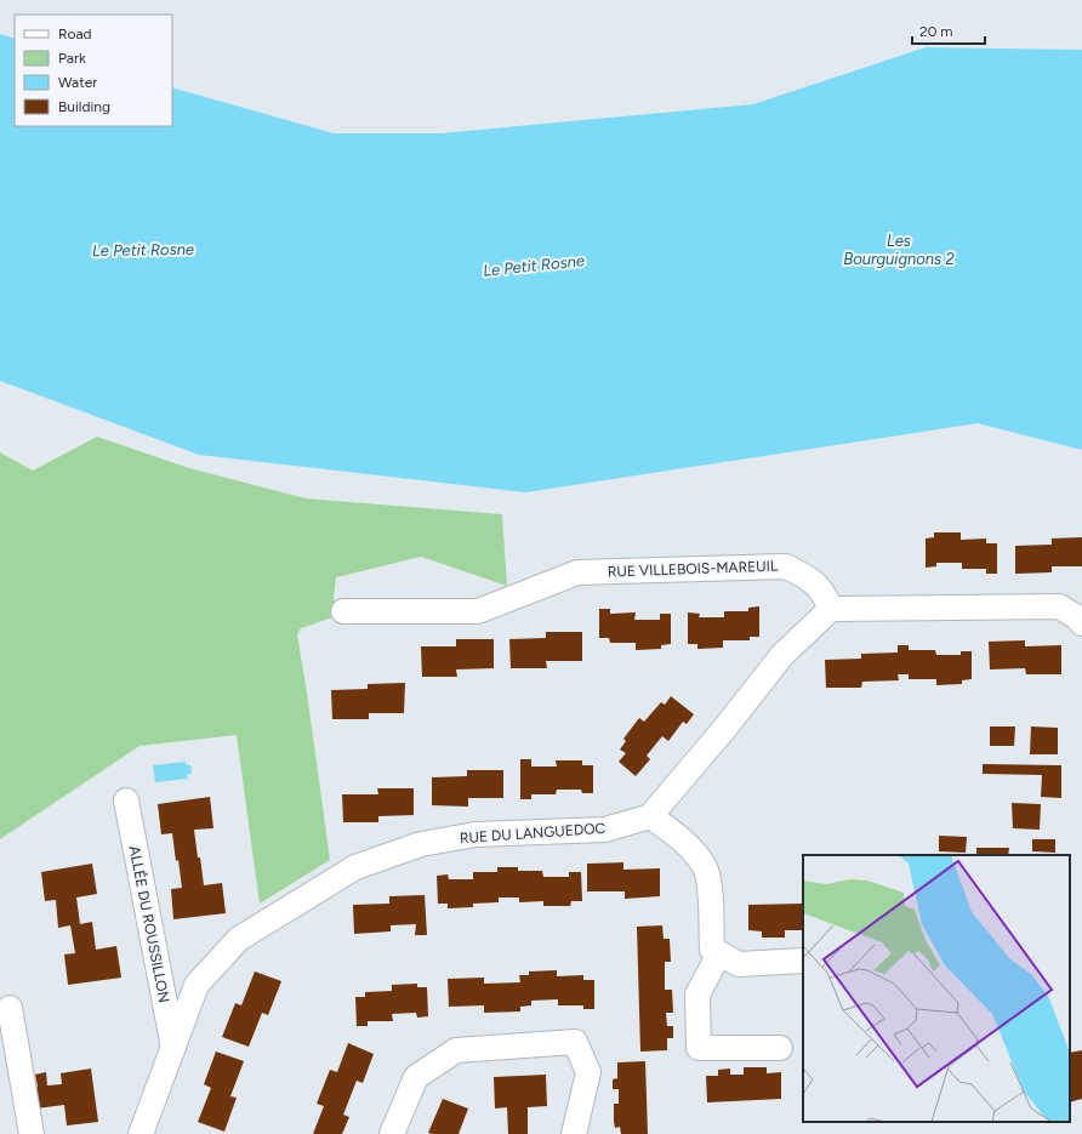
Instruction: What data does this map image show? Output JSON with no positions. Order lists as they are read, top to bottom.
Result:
{
  "streets": {
    "street": ["RUE VILLEBOIS-MAREUIL", "RUE DU LANGUEDOC", "ALLÉE DU ROUSSILLON"]
  },
  "crossings": [
    ["RUE DU LANGUEDOC", "ALLÉE DU ROUSSILLON"]
  ],
  "water": ["Les Bourguignons 2", "Le Petit Rosne"],
  "legend": [
    "Road",
    "Park",
    "Water",
    "Building"
  ],
  "scale_bar": "20 m"
}
